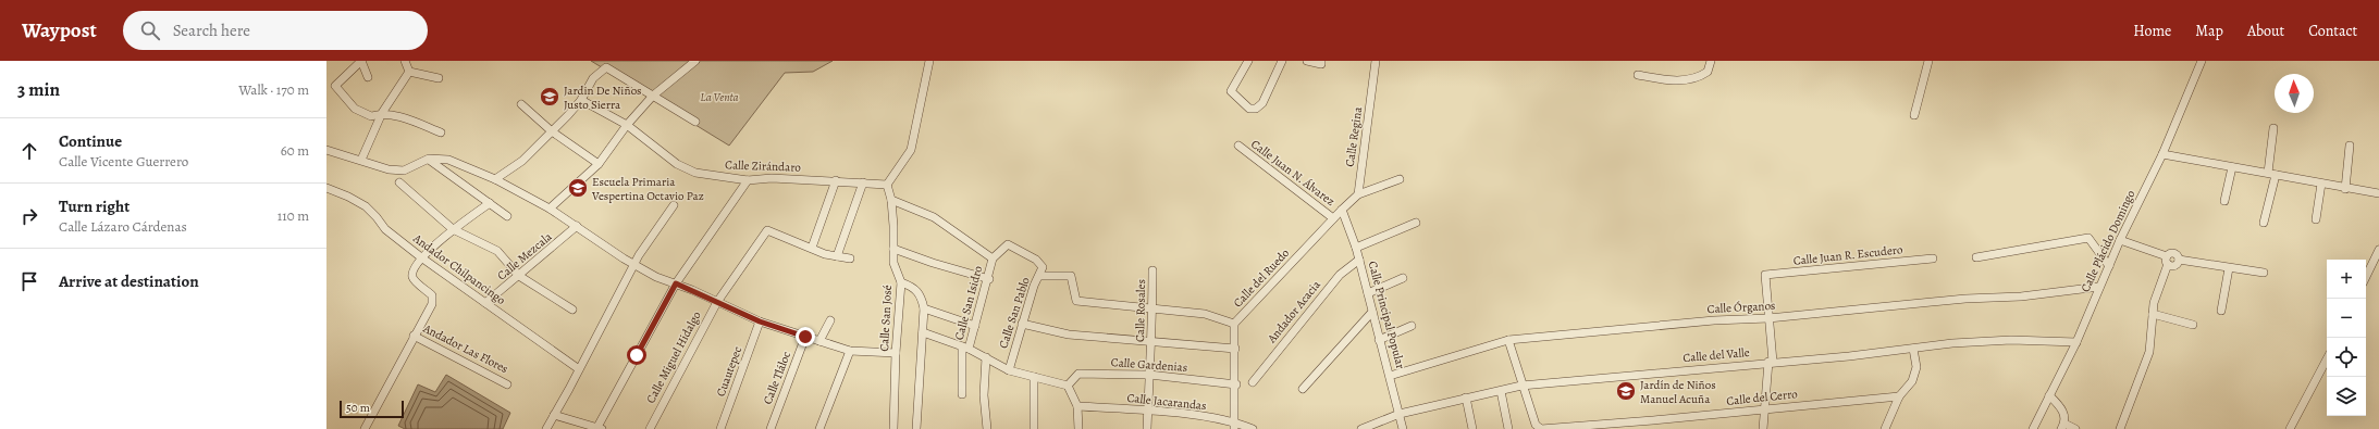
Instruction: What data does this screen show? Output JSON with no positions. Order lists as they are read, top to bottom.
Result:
{
  "streets": {
    "street": [
      "Calle Regina",
      "Calle Zirándaro",
      "Calle Juan N. Álvarez",
      "Calle Plácido Domingo",
      "Calle Juan R. Escudero",
      "Calle Mezcala",
      "Andador Chilpancingo",
      "Calle del Ruedo",
      "Calle San Isidro",
      "Calle Órganos",
      "Calle Rosales",
      "Andador Acacia",
      "Calle San Pablo",
      "Calle Principal Popular",
      "Calle San José",
      "Andador Las Flores",
      "Calle del Valle",
      "Calle Miguel Hidalgo",
      "Calle Gardenias",
      "Cuautepec",
      "Calle Tláloc",
      "Calle del Cerro",
      "Calle Jacarandas"
    ]
  },
  "crossings": [
    ["Calle Zirándaro", "Calle San José"],
    ["Calle Juan N. Álvarez", "Calle del Ruedo"],
    ["Calle Plácido Domingo", "Calle Órganos"],
    ["Calle Plácido Domingo", "Calle del Valle"],
    ["Calle Juan R. Escudero", "Calle Órganos"],
    ["Calle Mezcala", "Andador Chilpancingo"],
    ["Calle del Ruedo", "Calle Principal Popular"],
    ["Calle del Ruedo", "Calle Gardenias"],
    ["Calle del Ruedo", "Calle Jacarandas"],
    ["Calle San Isidro", "Calle San Pablo"],
    ["Calle Órganos", "Calle Principal Popular"],
    ["Calle Rosales", "Calle Gardenias"],
    ["Calle Rosales", "Calle Jacarandas"],
    ["Andador Acacia", "Calle Principal Popular"]
  ],
  "parks": ["La Venta"],
  "places": {
    "school or university": ["Jardin De Niños Justo Sierra", "Escuela Primaria Vespertina Octavio Paz", "Jardín de Niños Manuel Acuña"]
  },
  "scale_bar": "50 m",
  "north": "top",
  "page": {
    "header": "Waypost",
    "search": "Search here",
    "nav": [
      "Home",
      "Map",
      "About",
      "Contact"
    ],
    "heading": ["3 min", "Walk · 170 m"],
    "list": [
      ["Continue", "Calle Vicente Guerrero", "60 m"],
      ["Turn right", "Calle Lázaro Cárdenas", "110 m"],
      "Arrive at destination"
    ],
    "map_buttons": ["+", "−"],
    "scale": "50 m"
  }
}
